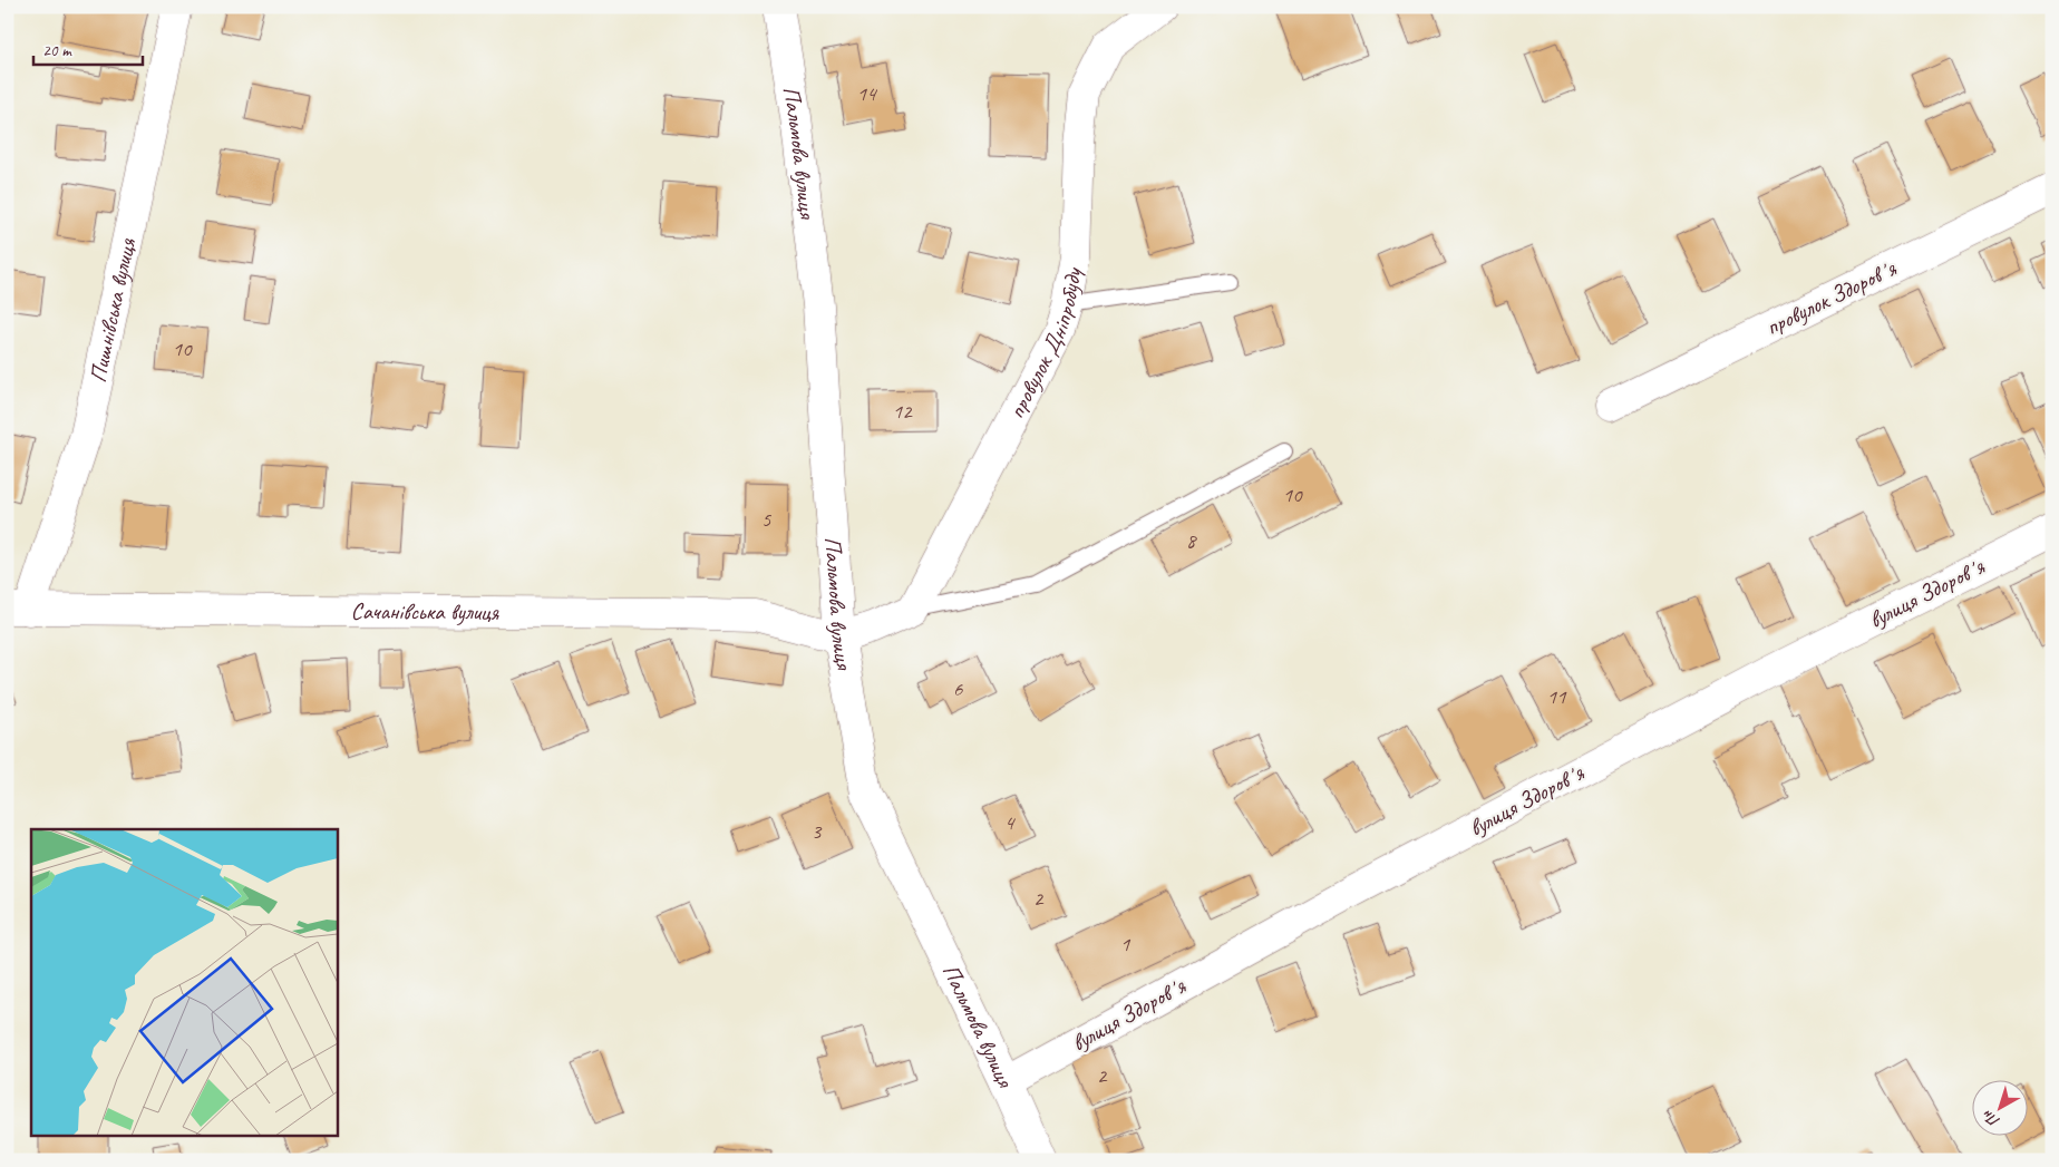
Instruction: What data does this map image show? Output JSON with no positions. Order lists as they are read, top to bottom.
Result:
{
  "streets": {
    "street": [
      "Пальмова вулиця",
      "провулок Здоровʼя",
      "Пишнівська вулиця",
      "провулок Дніпробуду",
      "вулиця Здоровʼя",
      "Сачанівська вулиця"
    ]
  },
  "crossings": [
    ["Пальмова вулиця", "вулиця Здоровʼя"],
    ["Пальмова вулиця", "Сачанівська вулиця"],
    ["Пишнівська вулиця", "Сачанівська вулиця"]
  ],
  "house_numbers": [
    "14",
    "10",
    "12",
    "10",
    "5",
    "8",
    "6",
    "11",
    "4",
    "3",
    "2",
    "1",
    "2"
  ],
  "scale_bar": "20 m",
  "north": "bottom left"
}
